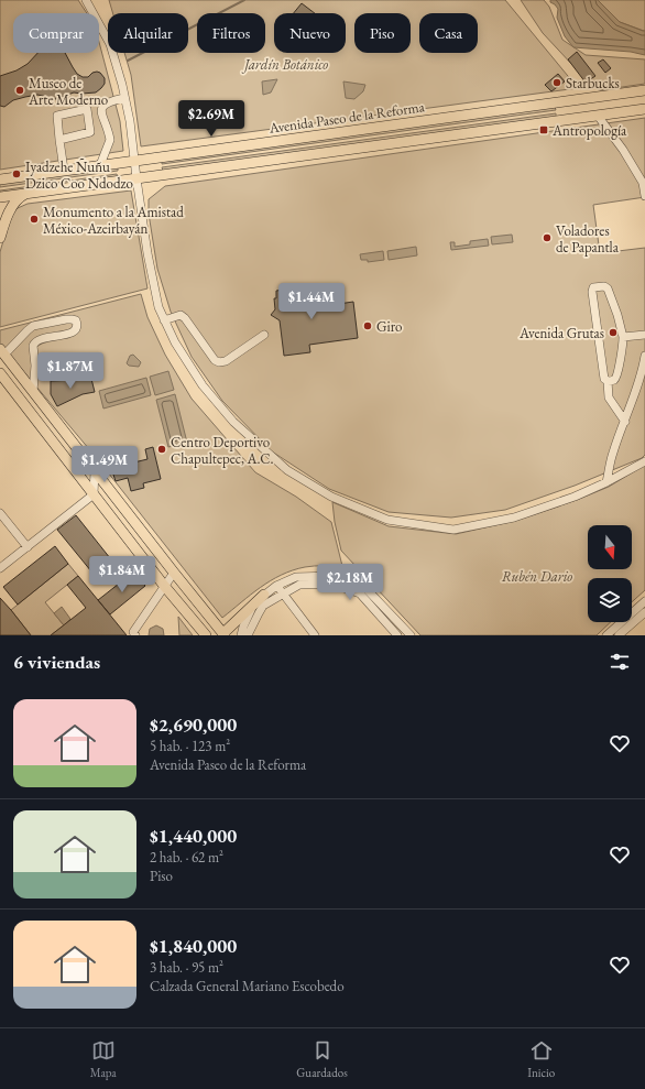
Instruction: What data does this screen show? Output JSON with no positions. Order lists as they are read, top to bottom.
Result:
{
  "streets": {
    "main road": ["Avenida Paseo de la Reforma"]
  },
  "parks": ["Jardín Botánico", "Rubén Dario"],
  "places": {
    "other": [
      "Starbucks",
      "Museo de Arte Moderno",
      "Iyadzehe Ñuñu Dzico Coo Ndodzo",
      "Monumento a la Amistad México-Azeirbayán",
      "Voladores de Papantla",
      "Giro",
      "Avenida Grutas",
      "Centro Deportivo Chapultepec, A.C."
    ],
    "transit": ["Antropología"]
  },
  "north": "bottom",
  "page": {
    "chip": [
      "Comprar",
      "Alquilar",
      "Filtros",
      "Nuevo",
      "Piso",
      "Casa"
    ],
    "price": [
      "$2.69M",
      "$1.44M",
      "$1.87M",
      "$1.49M",
      "$1.84M",
      "$2.18M"
    ],
    "heading": "6 viviendas",
    "list": [
      {
        "name": "$2,690,000",
        "note": "5 hab. · 123 m² · Avenida Paseo de la Reforma"
      },
      {
        "name": "$1,440,000",
        "note": "2 hab. · 62 m² · Piso"
      },
      {
        "name": "$1,840,000",
        "note": "3 hab. · 95 m² · Calzada General Mariano Escobedo"
      }
    ],
    "tabs": ["Mapa", "Guardados", "Inicio"]
  }
}
